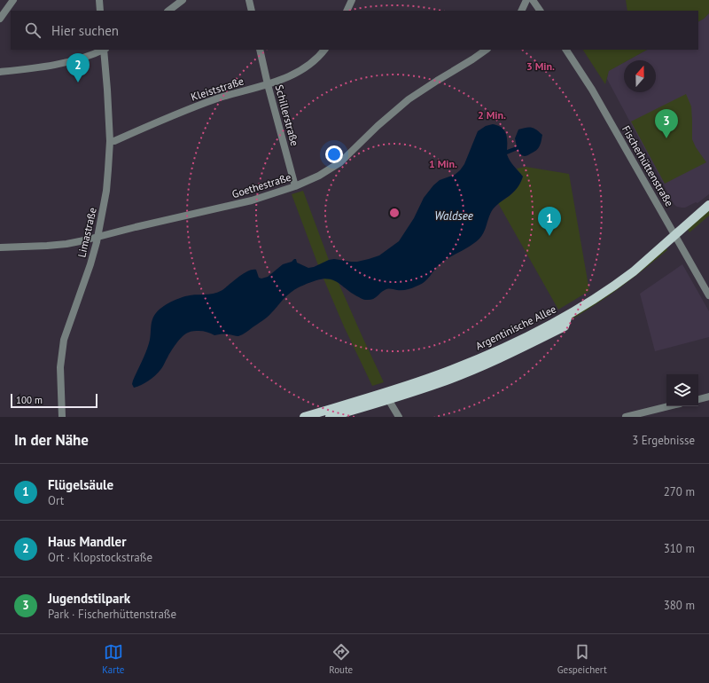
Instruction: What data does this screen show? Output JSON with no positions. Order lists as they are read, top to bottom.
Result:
{
  "streets": {
    "main road": ["Argentinische Allee"],
    "street": [
      "Kleiststraße",
      "Schillerstraße",
      "Fischerhüttenstraße",
      "Goethestraße",
      "Limastraße"
    ]
  },
  "crossings": [
    ["Kleiststraße", "Schillerstraße"],
    ["Kleiststraße", "Limastraße"],
    ["Schillerstraße", "Goethestraße"],
    ["Fischerhüttenstraße", "Argentinische Allee"],
    ["Goethestraße", "Limastraße"]
  ],
  "water": ["Waldsee"],
  "scale_bar": "100 m",
  "north": "top",
  "page": {
    "search": "Hier suchen",
    "pins": ["2", "3", "1"],
    "scale": "100 m",
    "heading": ["In der Nähe", "3 Ergebnisse"],
    "list": [
      {
        "mark": "1",
        "name": "Flügelsäule",
        "note": "Ort",
        "value": "270 m"
      },
      {
        "mark": "2",
        "name": "Haus Mandler",
        "note": "Ort · Klopstockstraße",
        "value": "310 m"
      },
      {
        "mark": "3",
        "name": "Jugendstilpark",
        "note": "Park · Fischerhüttenstraße",
        "value": "380 m"
      }
    ],
    "nav": ["Karte", "Route", "Gespeichert"]
  },
  "rings": ["3 Min.", "2 Min.", "1 Min."]
}
